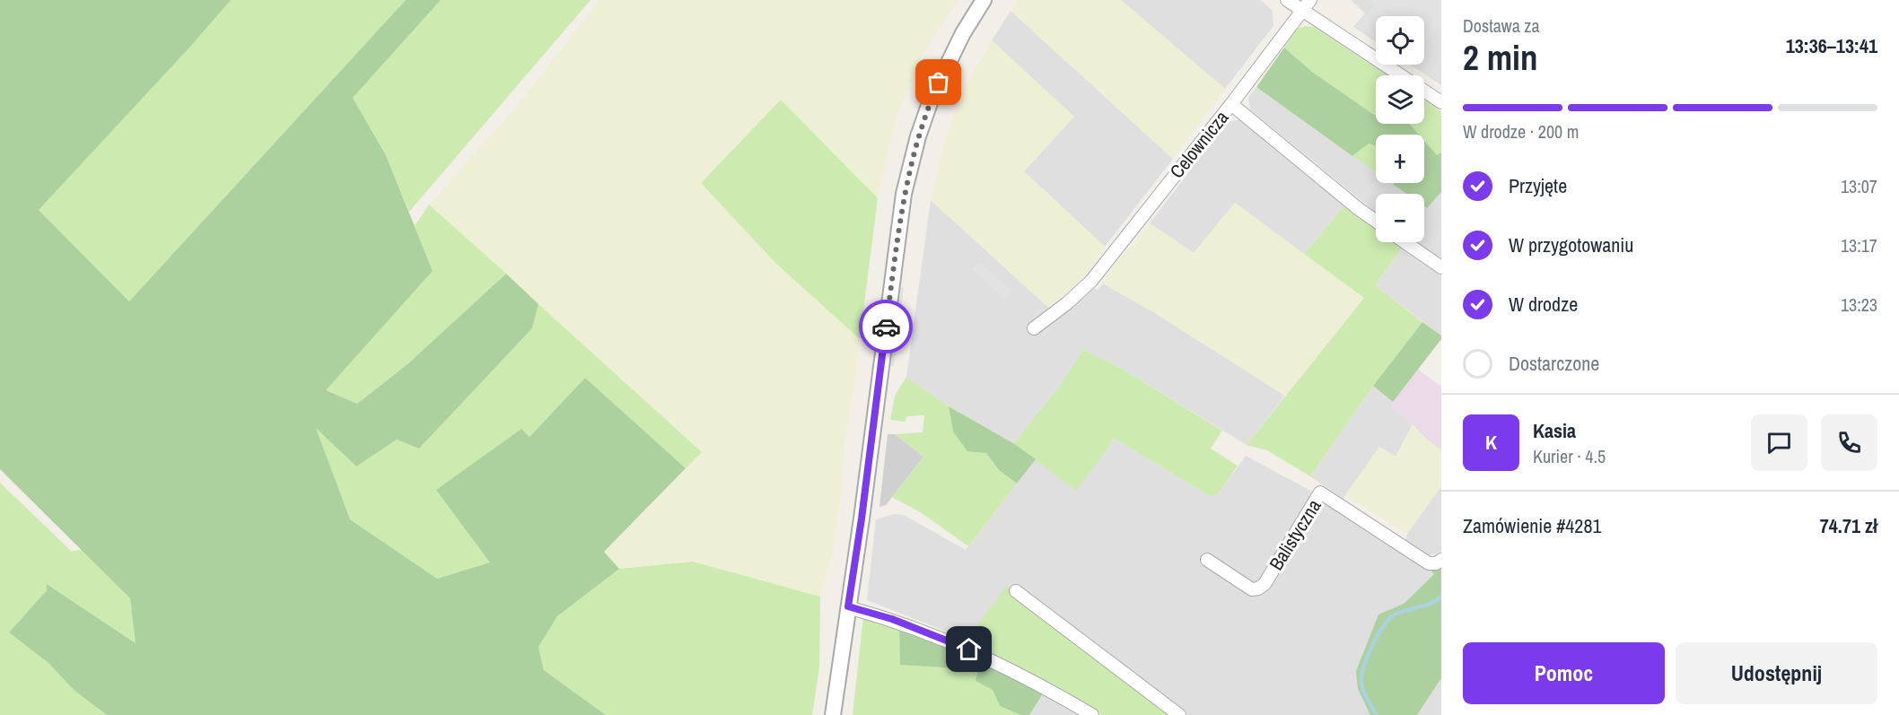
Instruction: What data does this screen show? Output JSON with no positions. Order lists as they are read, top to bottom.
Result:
{
  "streets": {
    "street": ["Celownicza", "Balistyczna"]
  },
  "page": {
    "heading": ["2 min", "Dostawa za", "13:36–13:41"],
    "panel": [
      "Kasia",
      "Kurier · 4.5",
      "Zamówienie #4281",
      "74.71 zł"
    ],
    "map_buttons": ["+", "−"],
    "bar": "W drodze · 200 m",
    "list": [
      ["Przyjęte", "13:07"],
      ["W przygotowaniu", "13:17"],
      ["W drodze", "13:23"],
      "Dostarczone"
    ],
    "round": "K",
    "buttons": ["Pomoc", "Udostępnij"]
  }
}
